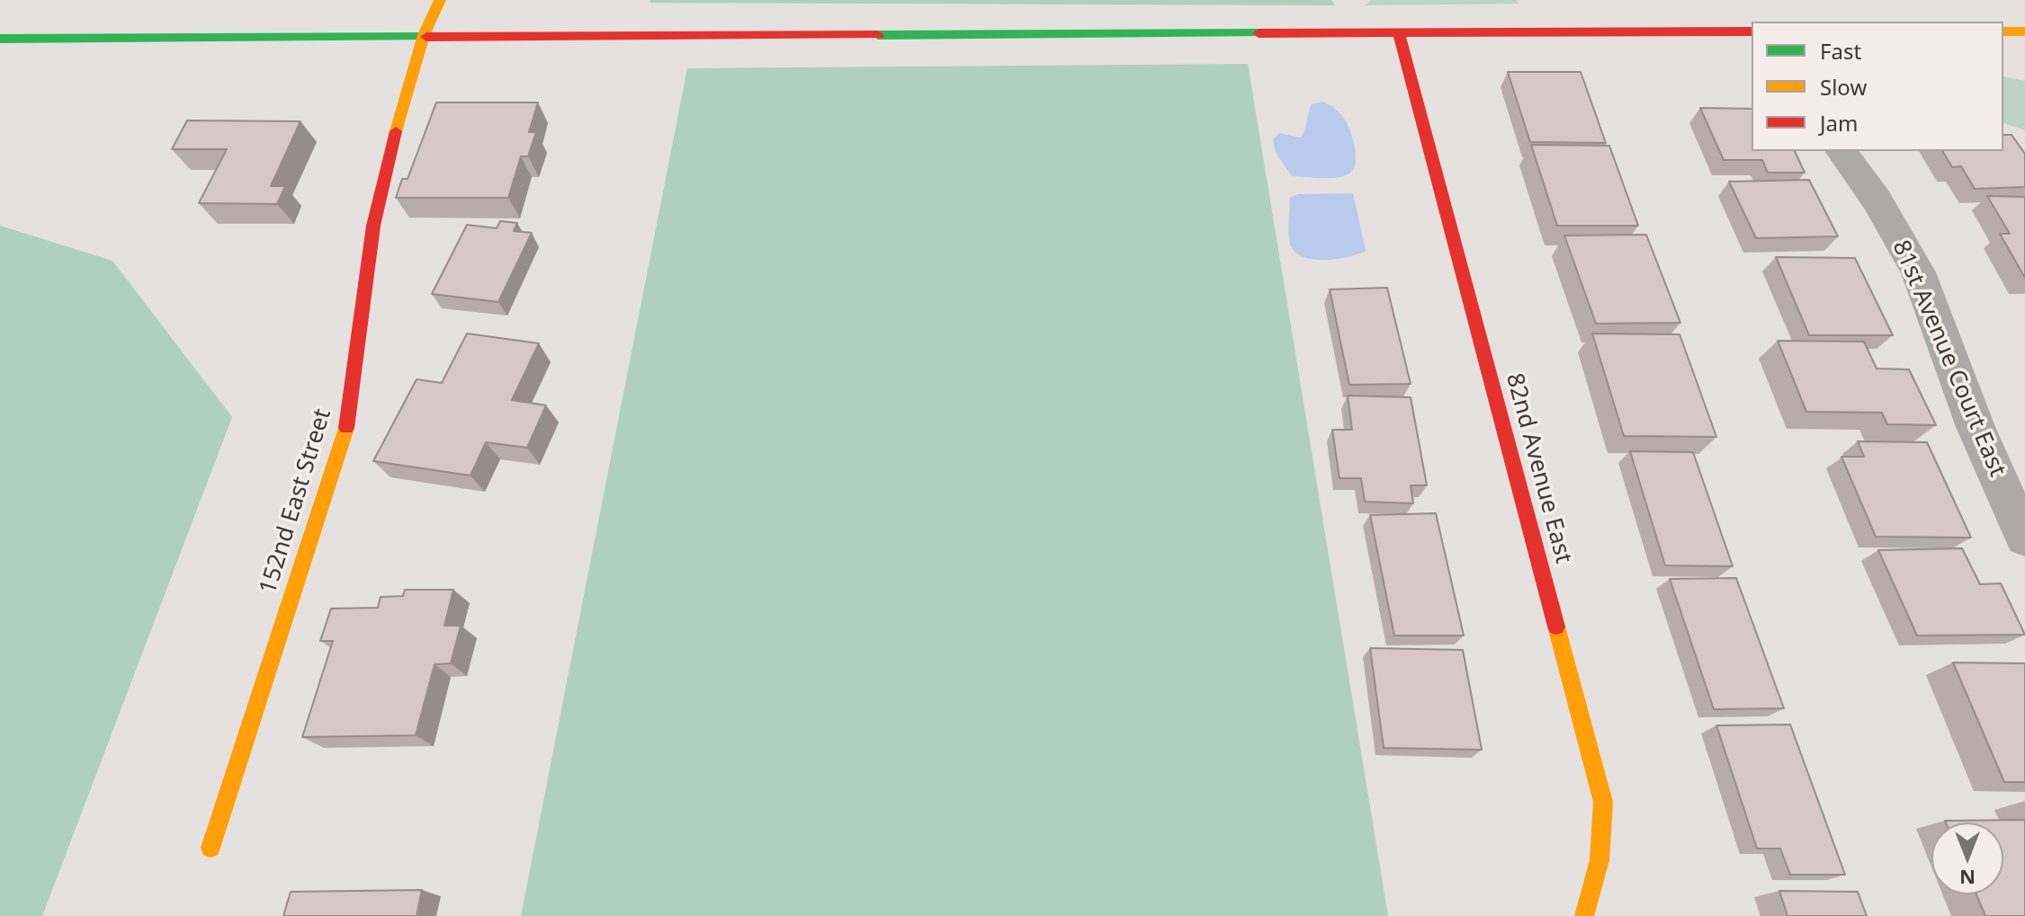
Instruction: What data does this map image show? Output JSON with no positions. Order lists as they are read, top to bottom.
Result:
{
  "streets": {
    "street": ["81st Avenue Court East", "82nd Avenue East", "152nd East Street"]
  },
  "legend": ["Fast", "Slow", "Jam"],
  "north": "bottom"
}
